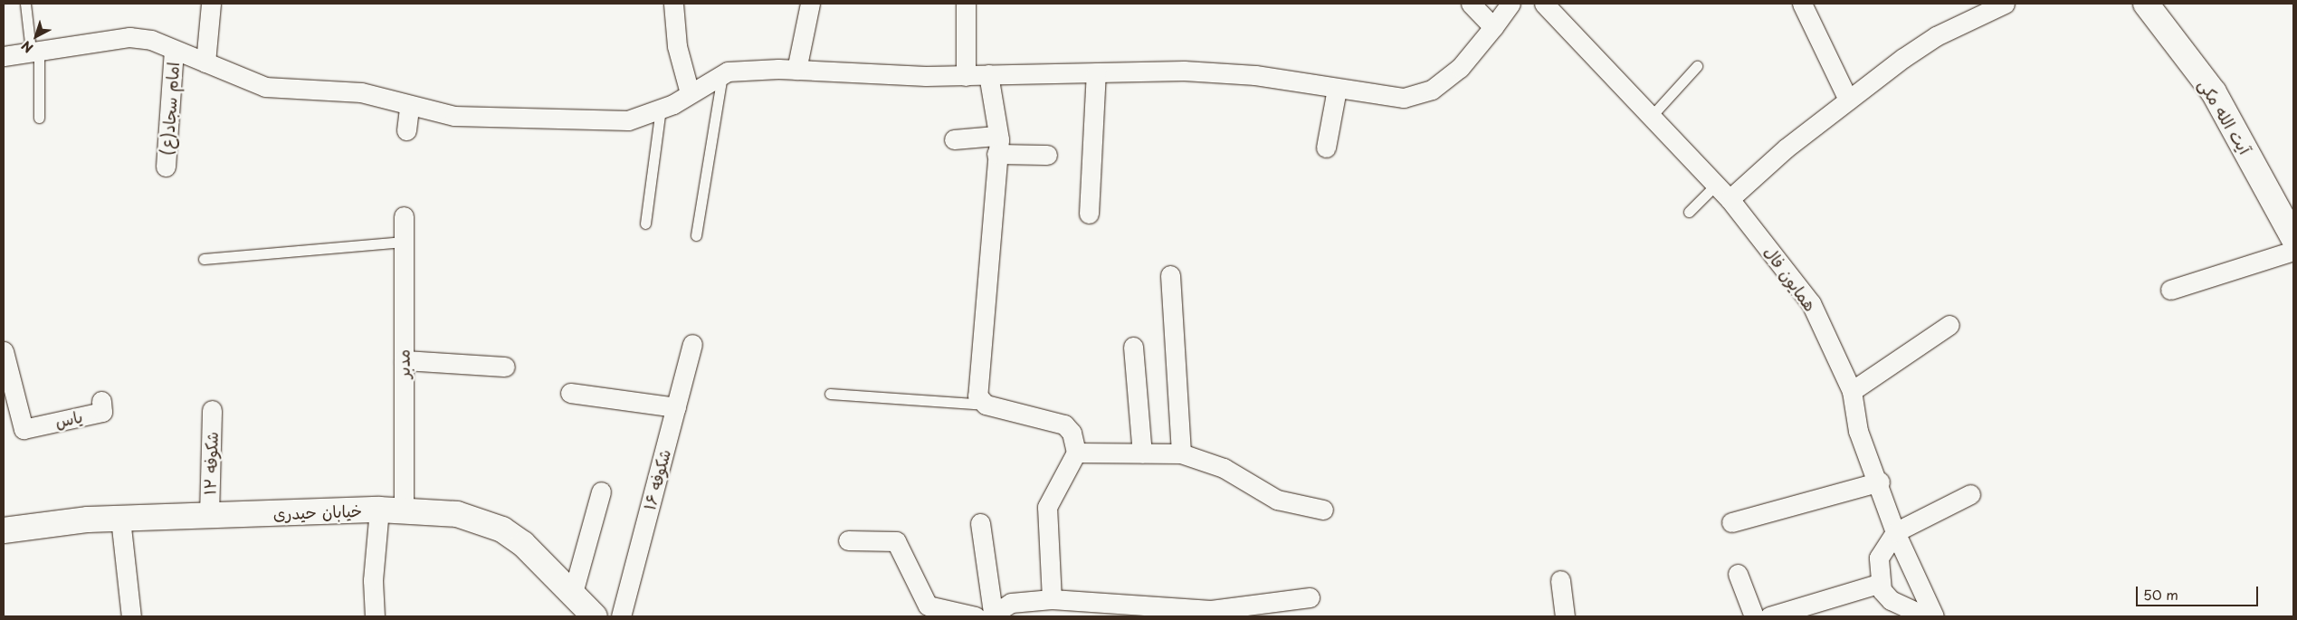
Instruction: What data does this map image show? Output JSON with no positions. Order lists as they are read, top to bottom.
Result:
{
  "streets": {
    "street": [
      "امام سجاد(ع)",
      "آیت الله مکی",
      "همایون فال",
      "مدبر",
      "یاس",
      "شکوفه ۱۲",
      "شکوفه ۱۶",
      "خیابان حیدری"
    ]
  },
  "crossings": [
    ["مدبر", "خیابان حیدری"],
    ["شکوفه ۱۲", "خیابان حیدری"]
  ],
  "scale_bar": "50 m",
  "north": "bottom left"
}
